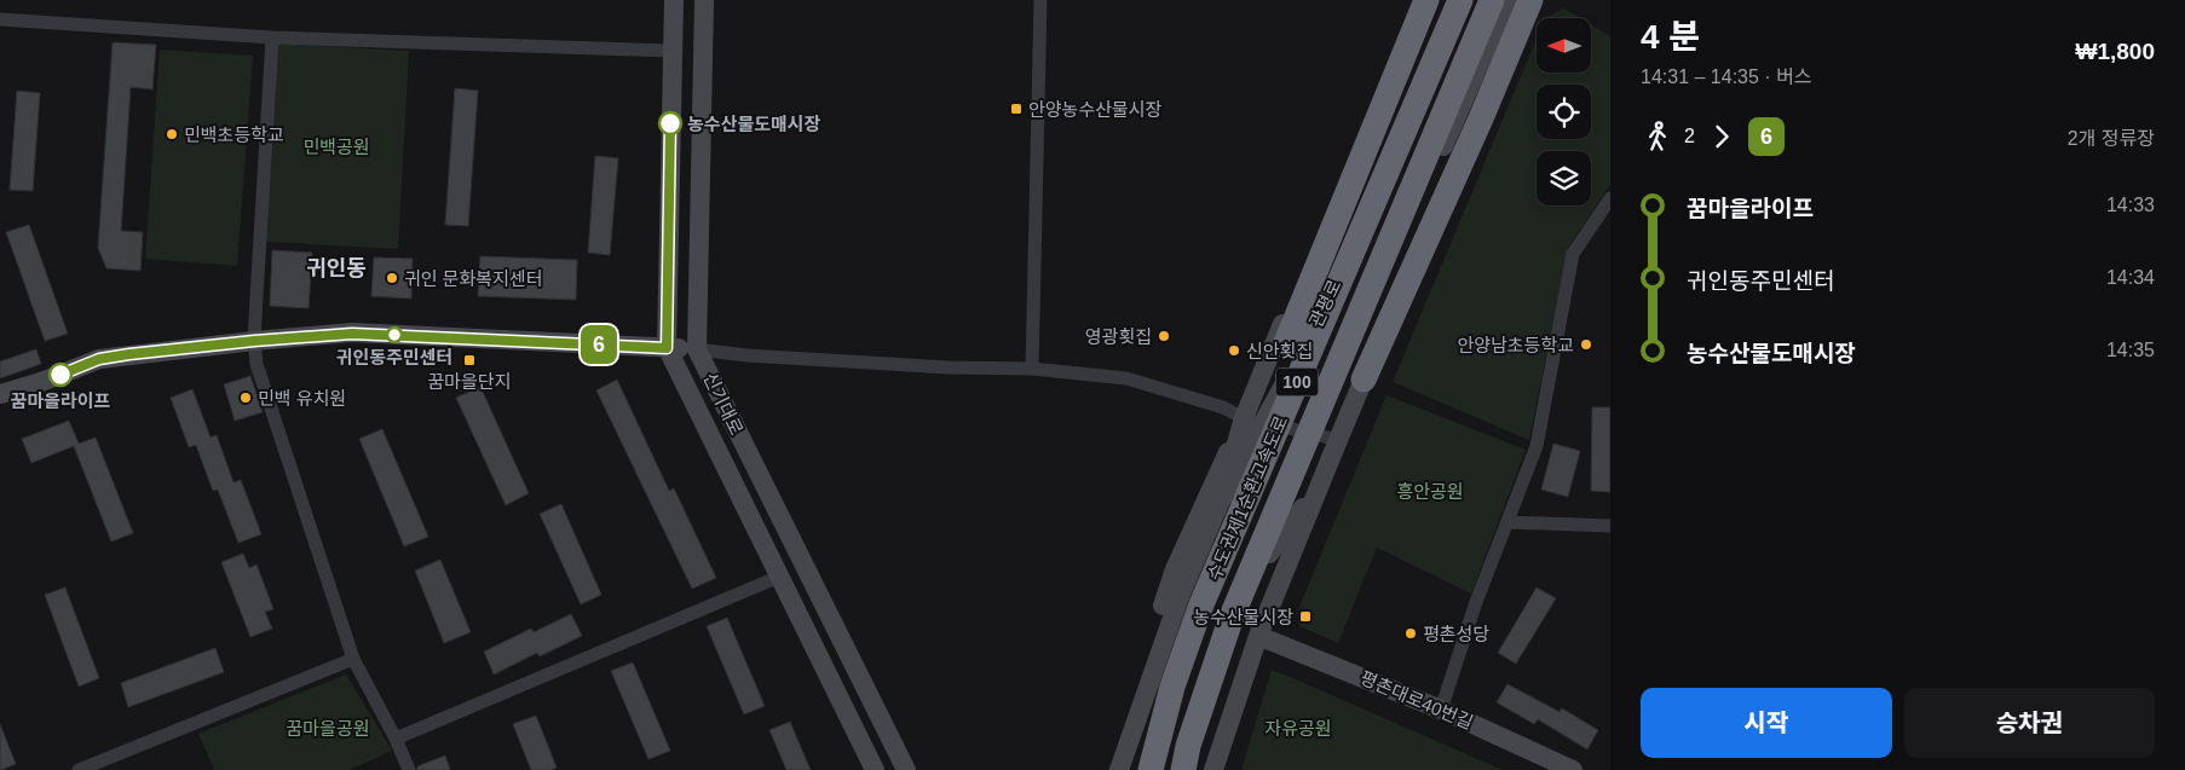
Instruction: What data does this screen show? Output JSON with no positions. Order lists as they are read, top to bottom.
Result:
{
  "streets": {
    "highway": ["100", "수도권제1순환고속도로"],
    "street": ["관평로", "신기대로", "평촌대로40번길"]
  },
  "districts": ["귀인동"],
  "parks": [
    "민백공원",
    "흥안공원",
    "꿈마을공원",
    "자유공원"
  ],
  "places": {
    "transit": ["안양농수산물시장", "꿈마을단지", "농수산물시장"],
    "other": [
      "농수산물도매시장",
      "민백초등학교",
      "귀인 문화복지센터",
      "귀인동주민센터",
      "영광횟집",
      "안양남초등학교",
      "신안횟집",
      "꿈마을라이프",
      "민백 유치원",
      "평촌성당"
    ]
  },
  "lines": ["bus line 6"],
  "north": "left",
  "page": {
    "on_map": "6",
    "heading": ["4 분", "14:31 – 14:35 · 버스", "₩1,800"],
    "legs": ["2", "6", "2개 정류장"],
    "list": [
      {
        "name": "꿈마을라이프",
        "value": "14:33"
      },
      {
        "name": "귀인동주민센터",
        "value": "14:34"
      },
      {
        "name": "농수산물도매시장",
        "value": "14:35"
      }
    ],
    "buttons": ["시작", "승차권"]
  }
}
